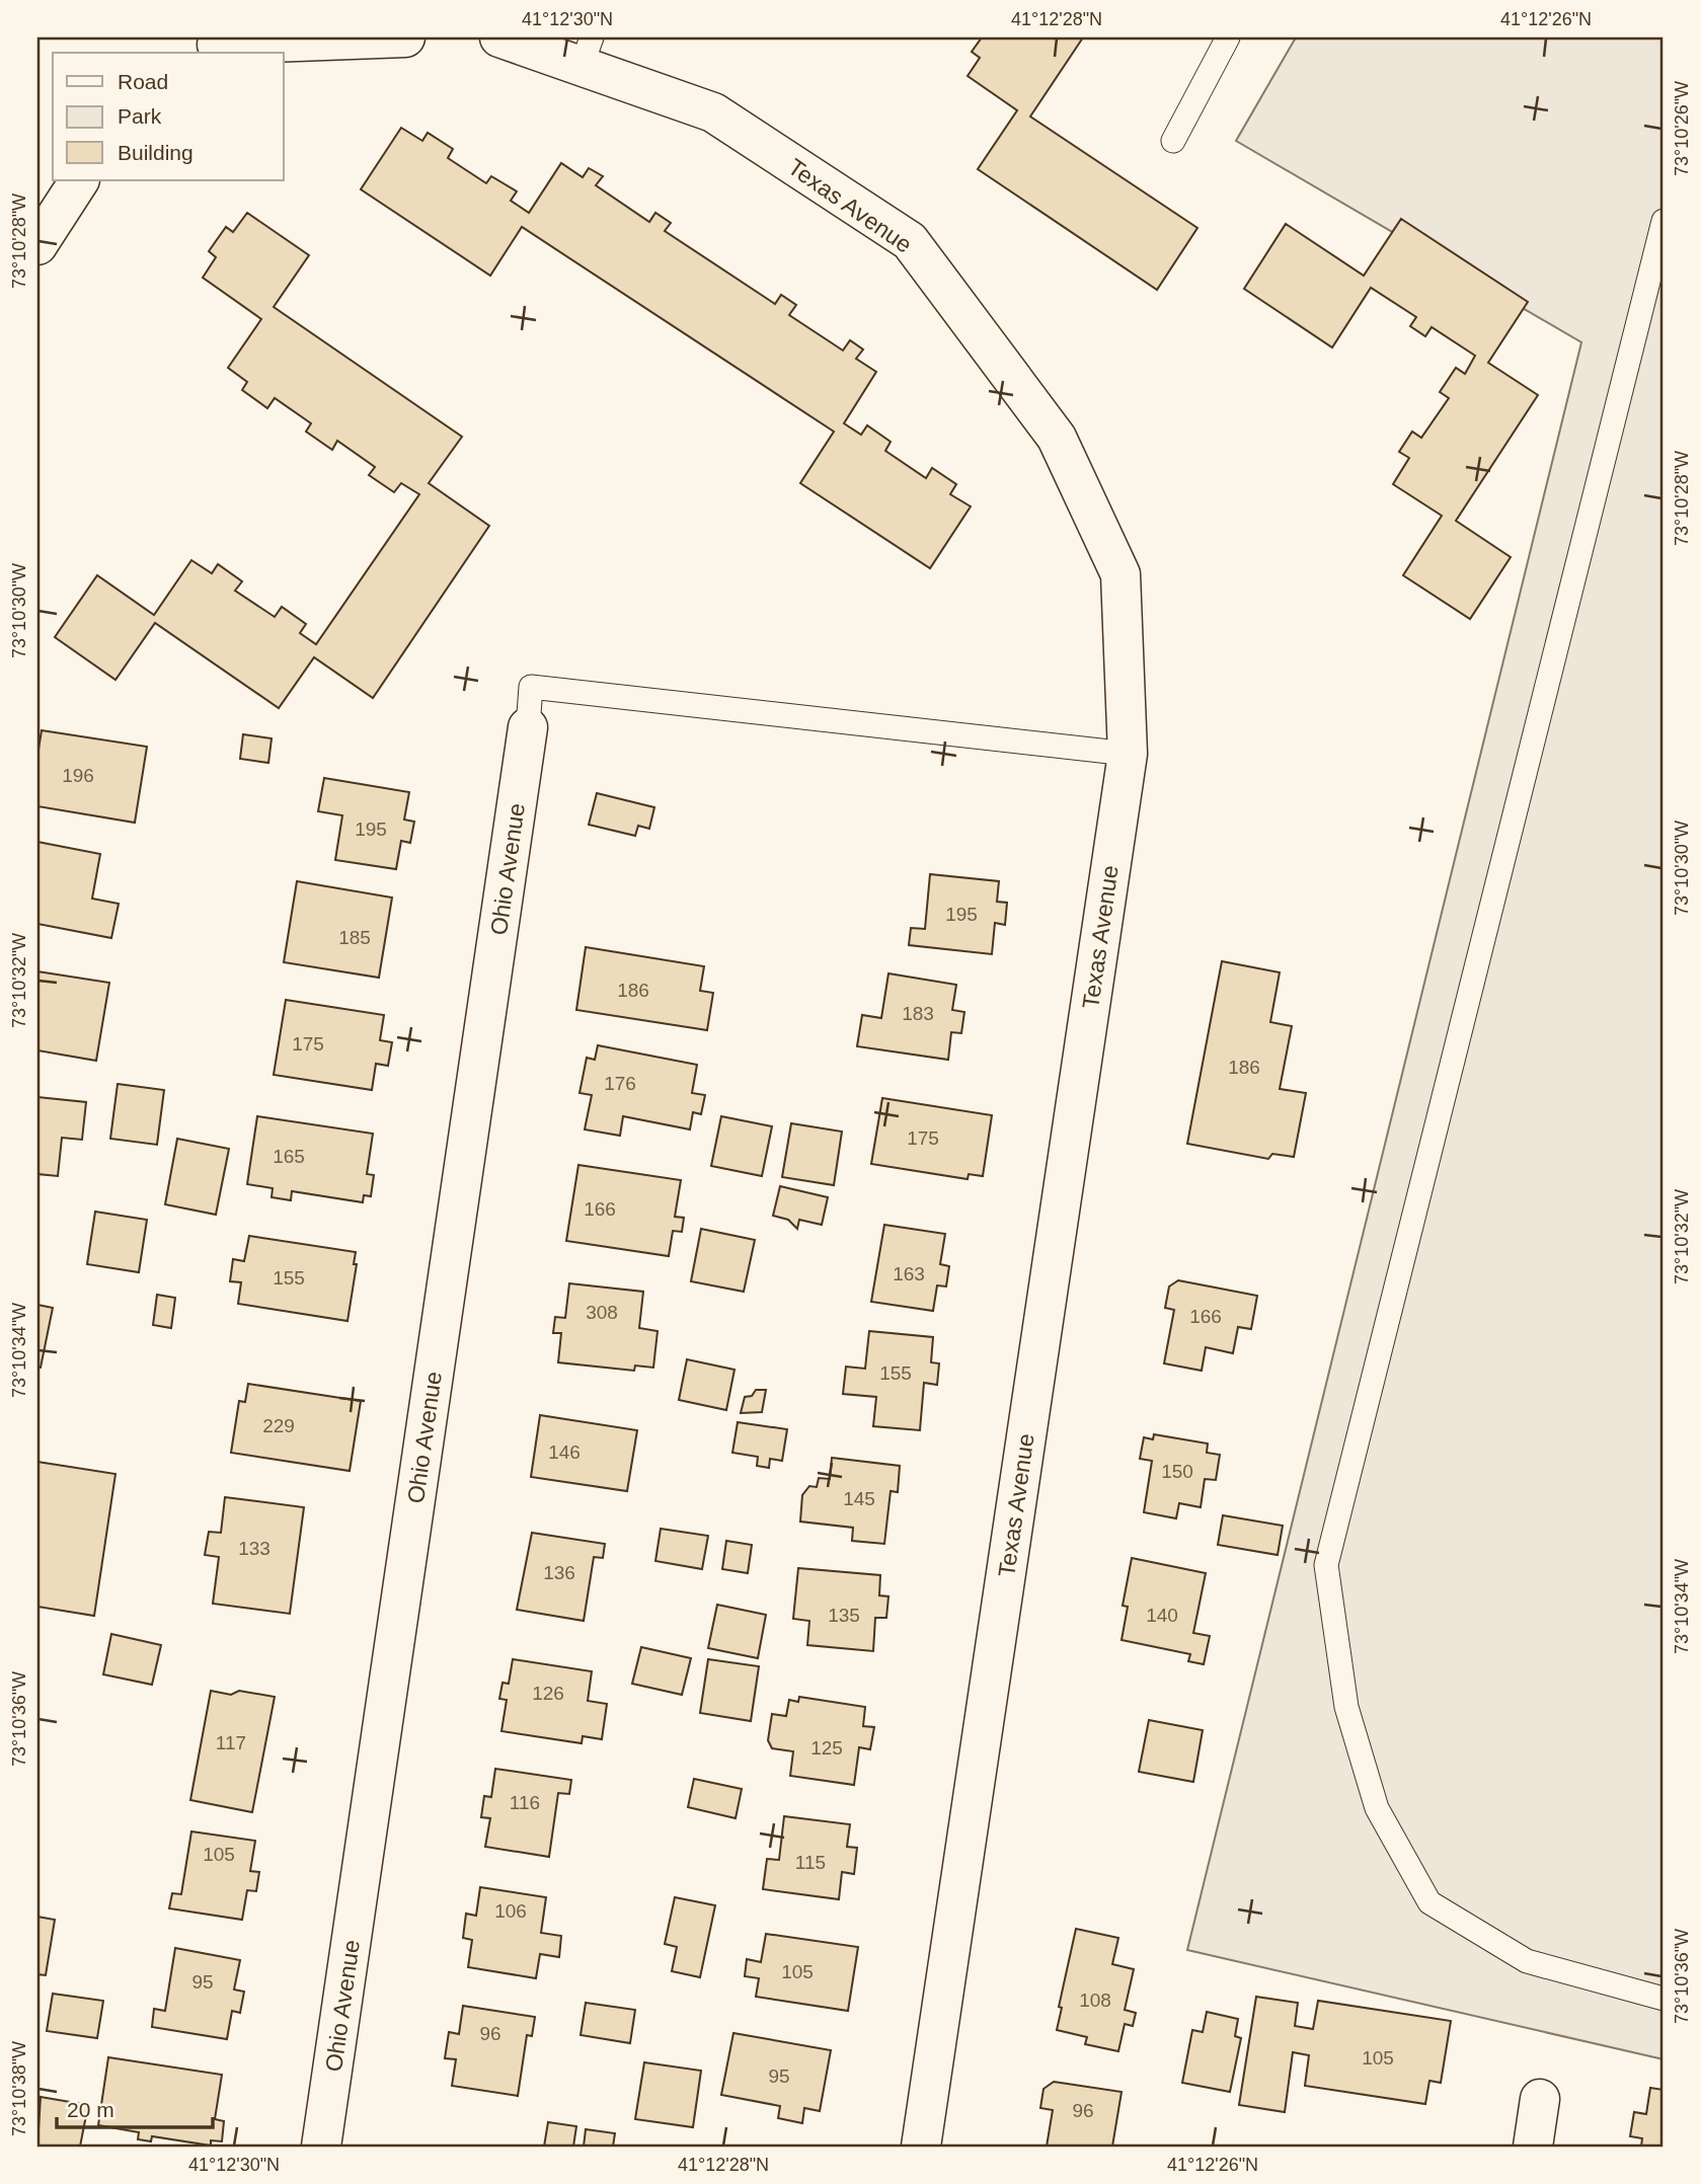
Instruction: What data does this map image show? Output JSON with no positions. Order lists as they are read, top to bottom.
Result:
{
  "streets": {
    "street": ["Texas Avenue", "Ohio Avenue"]
  },
  "house_numbers": [
    "196",
    "195",
    "195",
    "185",
    "186",
    "183",
    "175",
    "186",
    "176",
    "175",
    "165",
    "166",
    "163",
    "155",
    "308",
    "166",
    "155",
    "229",
    "146",
    "150",
    "145",
    "133",
    "136",
    "135",
    "140",
    "126",
    "117",
    "125",
    "116",
    "105",
    "115",
    "106",
    "105",
    "95",
    "108",
    "96",
    "105",
    "95",
    "96"
  ],
  "legend": ["Road", "Park", "Building"],
  "scale_bar": "20 m",
  "coordinates": [
    "41°12'30\"N",
    "41°12'28\"N",
    "41°12'26\"N",
    "73°10'26\"W",
    "73°10'28\"W",
    "73°10'30\"W",
    "73°10'32\"W",
    "73°10'34\"W",
    "73°10'36\"W",
    "73°10'38\"W"
  ]
}
